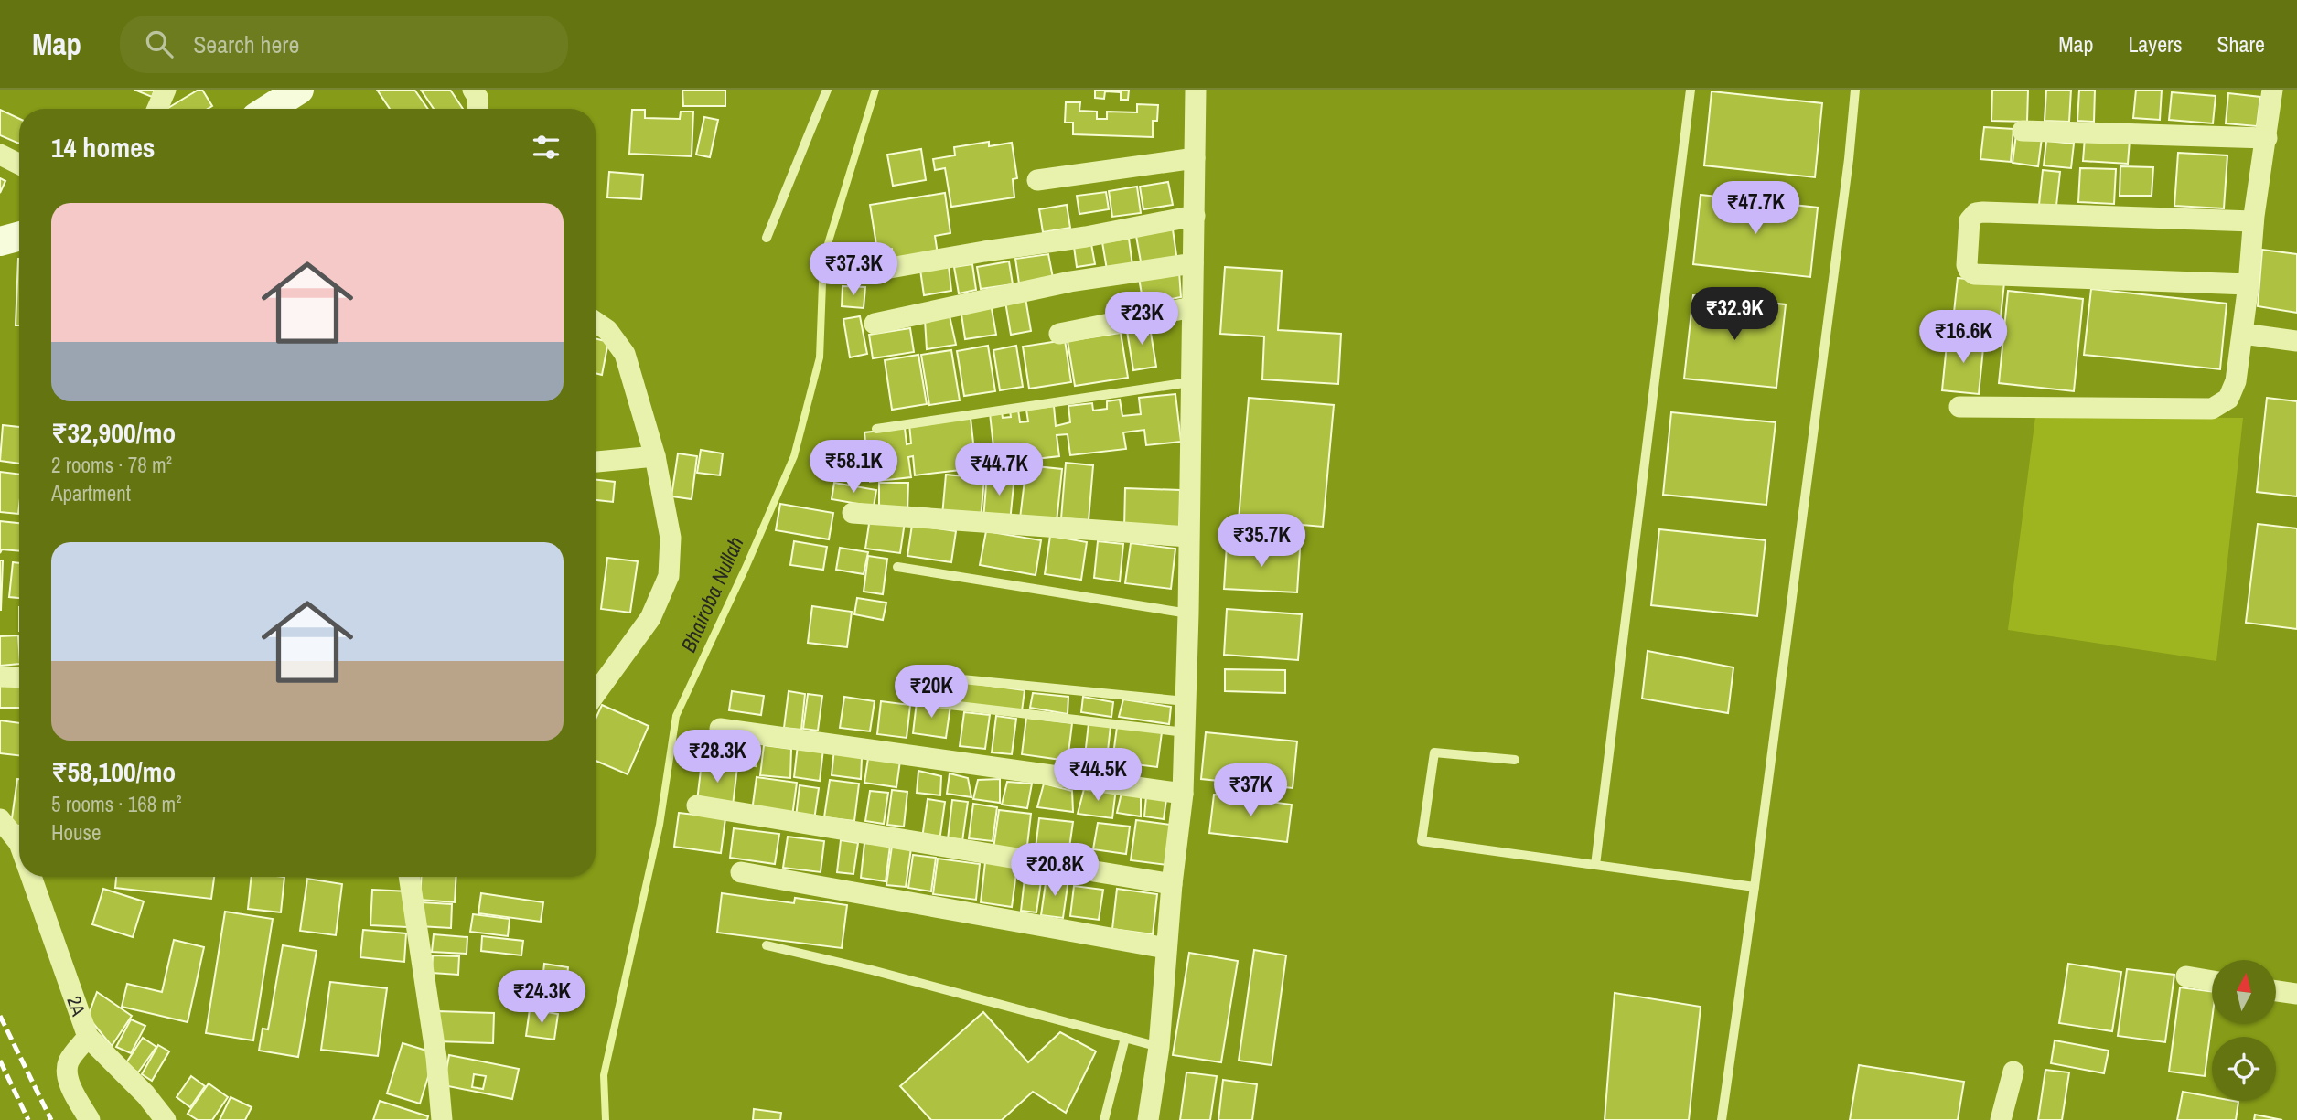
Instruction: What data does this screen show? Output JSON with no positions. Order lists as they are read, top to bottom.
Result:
{
  "streets": {
    "street": ["2A"]
  },
  "water": ["Bhairoba Nullah"],
  "north": "top",
  "page": {
    "header": "Map",
    "search": "Search here",
    "nav": ["Map", "Layers", "Share"],
    "heading": "14 homes",
    "price": [
      "₹47.7K",
      "₹37.3K",
      "₹32.9K",
      "₹23K",
      "₹16.6K",
      "₹58.1K",
      "₹44.7K",
      "₹35.7K",
      "₹20K",
      "₹28.3K",
      "₹44.5K",
      "₹37K",
      "₹20.8K",
      "₹24.3K"
    ],
    "list": [
      {
        "name": "₹32,900/mo",
        "note": "2 rooms · 78 m² · Apartment"
      },
      {
        "name": "₹58,100/mo",
        "note": "5 rooms · 168 m² · House"
      }
    ]
  }
}
